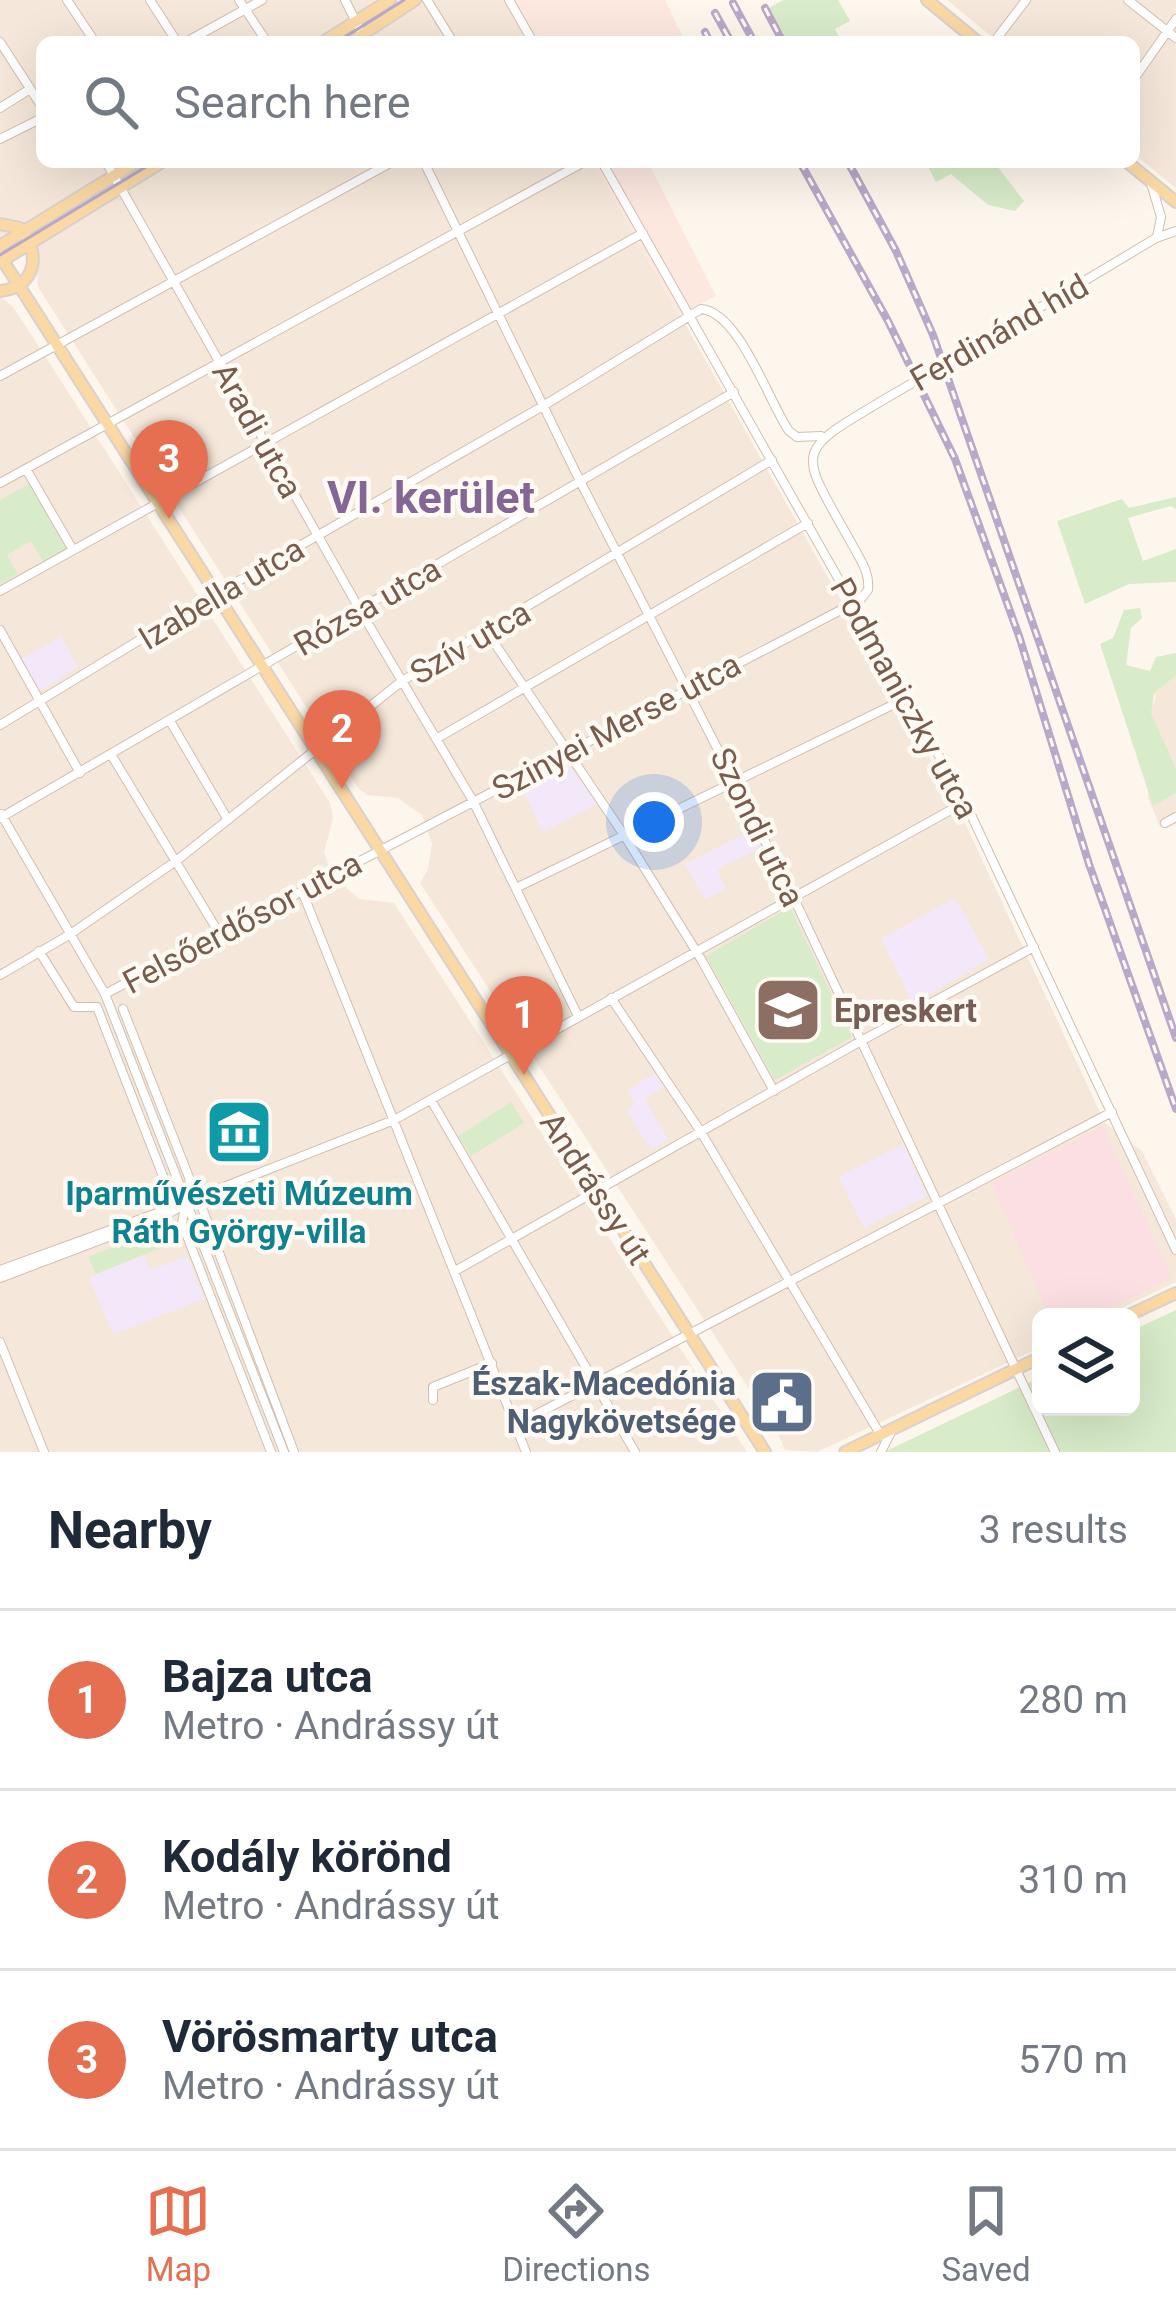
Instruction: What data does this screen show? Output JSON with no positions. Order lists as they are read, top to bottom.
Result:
{
  "streets": {
    "main road": ["Andrássy út"],
    "street": [
      "Ferdinánd híd",
      "Aradi utca",
      "Izabella utca",
      "Rózsa utca",
      "Szív utca",
      "Podmaniczky utca",
      "Szinyei Merse utca",
      "Szondi utca",
      "Felsőerdősor utca"
    ]
  },
  "crossings": [
    ["Aradi utca", "Izabella utca"],
    ["Aradi utca", "Rózsa utca"],
    ["Aradi utca", "Szív utca"],
    ["Aradi utca", "Szinyei Merse utca"],
    ["Izabella utca", "Podmaniczky utca"],
    ["Izabella utca", "Szondi utca"],
    ["Izabella utca", "Andrássy út"],
    ["Rózsa utca", "Podmaniczky utca"],
    ["Rózsa utca", "Szondi utca"],
    ["Rózsa utca", "Andrássy út"],
    ["Szív utca", "Podmaniczky utca"],
    ["Szív utca", "Szondi utca"],
    ["Szív utca", "Andrássy út"],
    ["Podmaniczky utca", "Szinyei Merse utca"],
    ["Szinyei Merse utca", "Szondi utca"],
    ["Szinyei Merse utca", "Felsőerdősor utca"],
    ["Szinyei Merse utca", "Andrássy út"],
    ["Felsőerdősor utca", "Andrássy út"]
  ],
  "districts": ["VI. kerület"],
  "places": {
    "school or university": ["Epreskert"],
    "museum": ["Iparművészeti Múzeum Ráth György-villa"],
    "public building": ["Észak-Macedónia Nagykövetsége"]
  },
  "page": {
    "search": "Search here",
    "pins": ["3", "2", "1"],
    "heading": ["Nearby", "3 results"],
    "list": [
      {
        "mark": "1",
        "name": "Bajza utca",
        "note": "Metro · Andrássy út",
        "value": "280 m"
      },
      {
        "mark": "2",
        "name": "Kodály körönd",
        "note": "Metro · Andrássy út",
        "value": "310 m"
      },
      {
        "mark": "3",
        "name": "Vörösmarty utca",
        "note": "Metro · Andrássy út",
        "value": "570 m"
      }
    ],
    "nav": ["Map", "Directions", "Saved"]
  }
}
